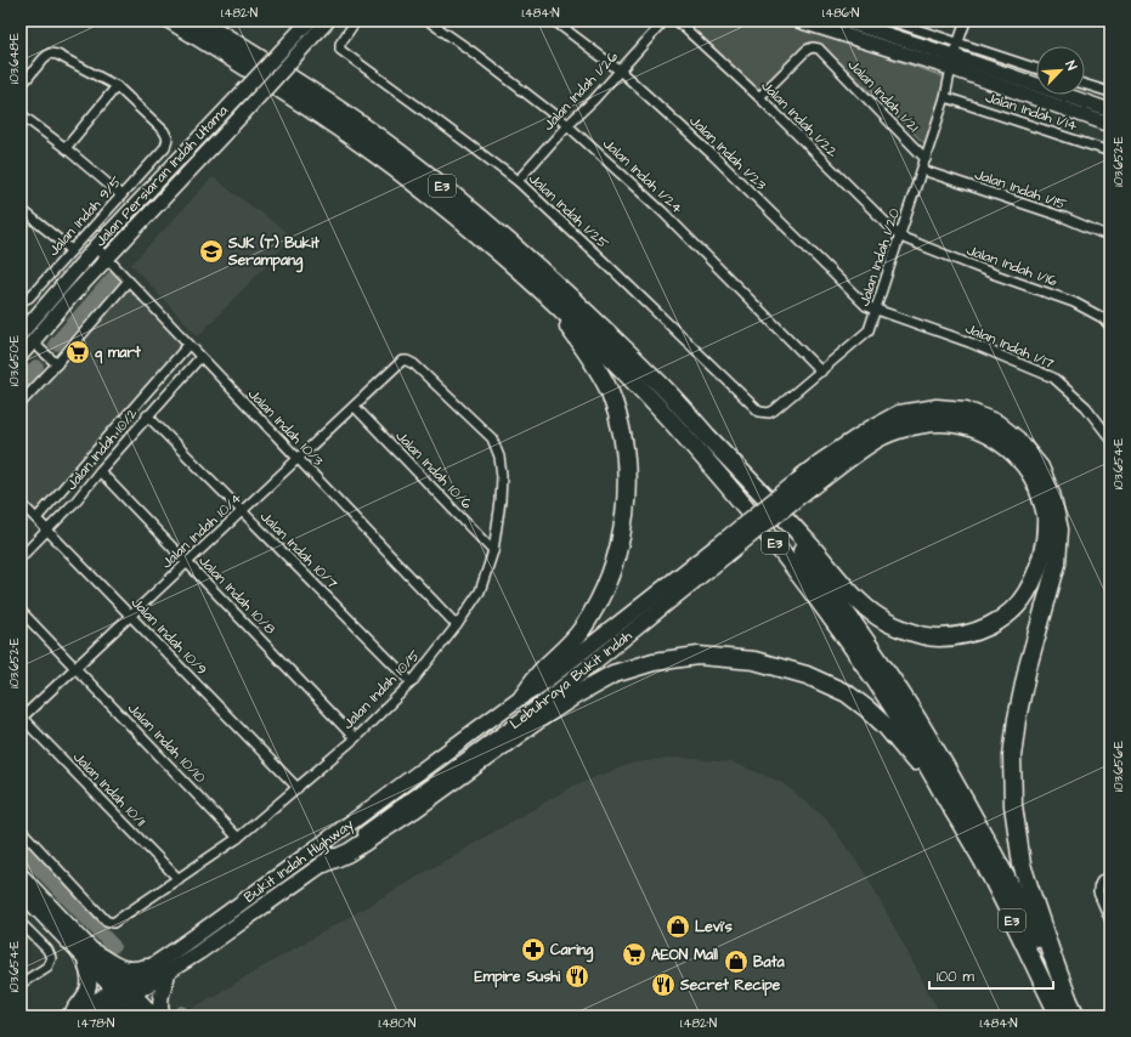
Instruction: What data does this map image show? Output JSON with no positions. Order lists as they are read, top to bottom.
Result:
{
  "streets": {
    "highway": ["E3", "Lebuhraya Bukit Indah", "Bukit Indah Highway"],
    "main road": ["Jalan Persiaran Indah Utama"],
    "street": [
      "Jalan Indah 1/26",
      "Jalan Indah 1/21",
      "Jalan Indah 1/14",
      "Jalan Indah 1/22",
      "Jalan Indah 1/23",
      "Jalan Indah 1/24",
      "Jalan Indah 1/15",
      "Jalan Indah 1/25",
      "Jalan Indah 9/5",
      "Jalan Indah 1/20",
      "Jalan Indah 1/16",
      "Jalan Indah 1/17",
      "Jalan Indah 10/3",
      "Jalan Indah 10/2",
      "Jalan Indah 10/6",
      "Jalan Indah 10/4",
      "Jalan Indah 10/7",
      "Jalan Indah 10/8",
      "Jalan Indah 10/9",
      "Jalan Indah 10/5",
      "Jalan Indah 10/10",
      "Jalan Indah 10/11"
    ]
  },
  "crossings": [
    ["Jalan Indah 1/26", "Jalan Indah 1/23"],
    ["Jalan Indah 1/26", "Jalan Indah 1/24"],
    ["Jalan Indah 1/26", "Jalan Indah 1/25"],
    ["Jalan Indah 1/21", "Jalan Indah 1/22"],
    ["Jalan Indah 1/21", "Jalan Indah 1/20"],
    ["Jalan Indah 1/14", "Jalan Indah 1/20"],
    ["Jalan Indah 1/22", "Jalan Indah 1/20"],
    ["Jalan Indah 1/22", "Jalan Indah 1/16"],
    ["Jalan Indah 1/23", "Jalan Indah 1/20"],
    ["Jalan Indah 1/23", "Jalan Indah 1/17"],
    ["Jalan Persiaran Indah Utama", "Jalan Indah 10/3"],
    ["Jalan Indah 1/24", "Jalan Indah 1/20"],
    ["Jalan Indah 1/15", "Jalan Indah 1/20"],
    ["Jalan Indah 1/25", "Jalan Indah 1/20"],
    ["Jalan Indah 1/20", "Jalan Indah 1/16"],
    ["Jalan Indah 1/20", "Jalan Indah 1/17"],
    ["Jalan Indah 10/3", "Jalan Indah 10/2"],
    ["Jalan Indah 10/3", "Jalan Indah 10/4"],
    ["Jalan Indah 10/3", "Jalan Indah 10/5"],
    ["Jalan Indah 10/2", "Jalan Indah 10/7"],
    ["Jalan Indah 10/2", "Jalan Indah 10/8"],
    ["Jalan Indah 10/2", "Jalan Indah 10/9"],
    ["Jalan Indah 10/6", "Jalan Indah 10/4"],
    ["Jalan Indah 10/6", "Jalan Indah 10/5"],
    ["Jalan Indah 10/4", "Jalan Indah 10/7"],
    ["Jalan Indah 10/4", "Jalan Indah 10/8"],
    ["Jalan Indah 10/4", "Jalan Indah 10/9"],
    ["Jalan Indah 10/4", "Jalan Indah 10/5"],
    ["Jalan Indah 10/4", "Jalan Indah 10/10"],
    ["Jalan Indah 10/4", "Jalan Indah 10/11"],
    ["Jalan Indah 10/7", "Jalan Indah 10/5"],
    ["Jalan Indah 10/8", "Jalan Indah 10/5"],
    ["Jalan Indah 10/9", "Jalan Indah 10/5"],
    ["Lebuhraya Bukit Indah", "Bukit Indah Highway"],
    ["Jalan Indah 10/5", "Jalan Indah 10/10"],
    ["Jalan Indah 10/5", "Jalan Indah 10/11"]
  ],
  "places": {
    "school or university": ["SJK (T) Bukit Serampang"],
    "supermarket": ["q mart", "AEON Mall"],
    "shop": ["Levi's", "Bata"],
    "pharmacy": ["Caring"],
    "restaurant": ["Empire Sushi", "Secret Recipe"]
  },
  "scale_bar": "100 m",
  "north": "top right",
  "coordinates": [
    "1.482°N",
    "1.484°N",
    "1.486°N",
    "103.648°E",
    "103.652°E",
    "103.650°E",
    "103.654°E",
    "103.656°E",
    "1.478°N",
    "1.480°N"
  ]
}
